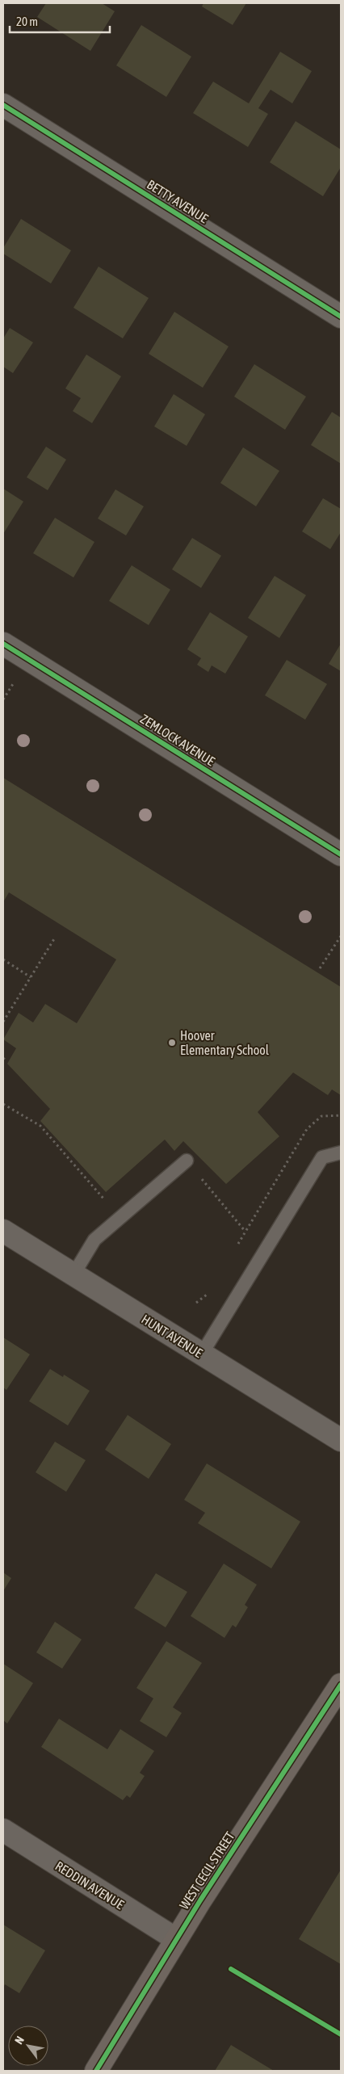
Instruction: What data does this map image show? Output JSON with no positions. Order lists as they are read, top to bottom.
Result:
{
  "streets": {
    "main road": ["WEST CECIL STREET"],
    "street": [
      "BETTY AVENUE",
      "ZEMLOCK AVENUE",
      "HUNT AVENUE",
      "REDDIN AVENUE"
    ]
  },
  "crossings": [
    ["WEST CECIL STREET", "REDDIN AVENUE"]
  ],
  "places": ["Hoover Elementary School"],
  "scale_bar": "20 m",
  "north": "top left"
}
